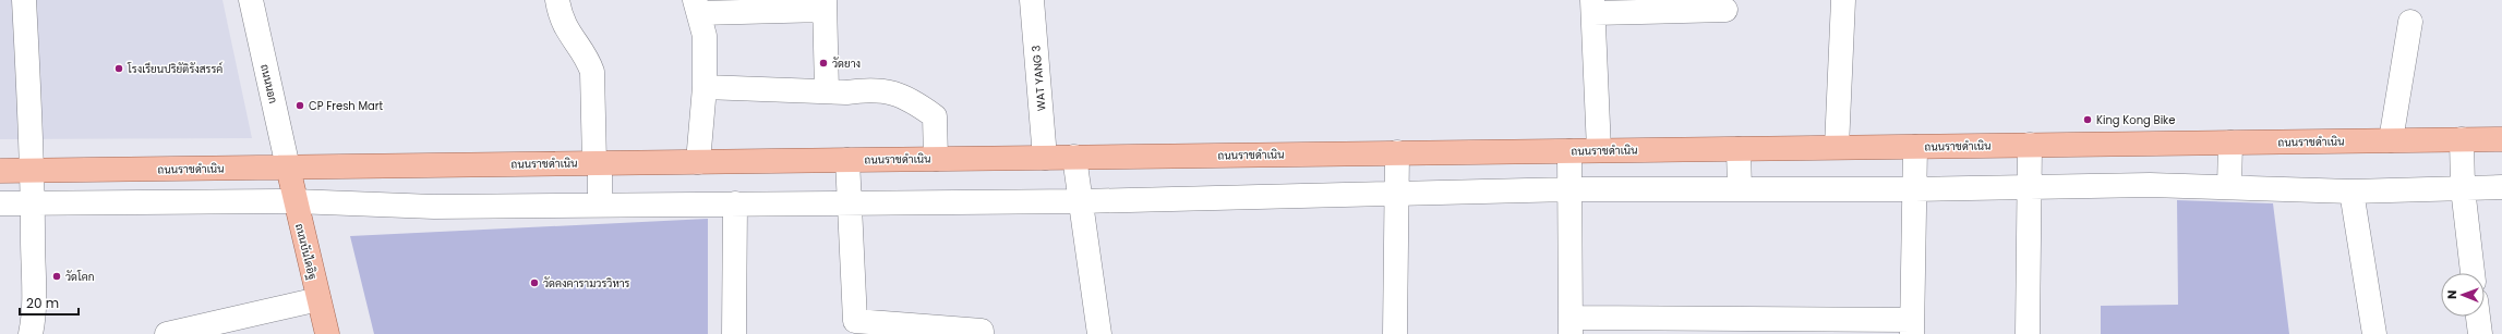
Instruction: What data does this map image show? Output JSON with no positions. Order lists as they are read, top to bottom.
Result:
{
  "streets": {
    "main road": ["ถนนราชดำเนิน", "ถนนบันไดอิฐ"],
    "street": ["WAT YANG 3", "ถนนนอก"]
  },
  "crossings": [
    ["WAT YANG 3", "ถนนราชดำเนิน"],
    ["ถนนนอก", "ถนนราชดำเนิน"],
    ["ถนนนอก", "ถนนบันไดอิฐ"],
    ["ถนนราชดำเนิน", "ถนนบันไดอิฐ"]
  ],
  "places": [
    "วัดยาง",
    "โรงเรียนปริยัติรังสรรค์",
    "CP Fresh Mart",
    "King Kong Bike",
    "วัดโคก",
    "วัดคงคารามวรวิหาร"
  ],
  "scale_bar": "20 m",
  "north": "left"
}
